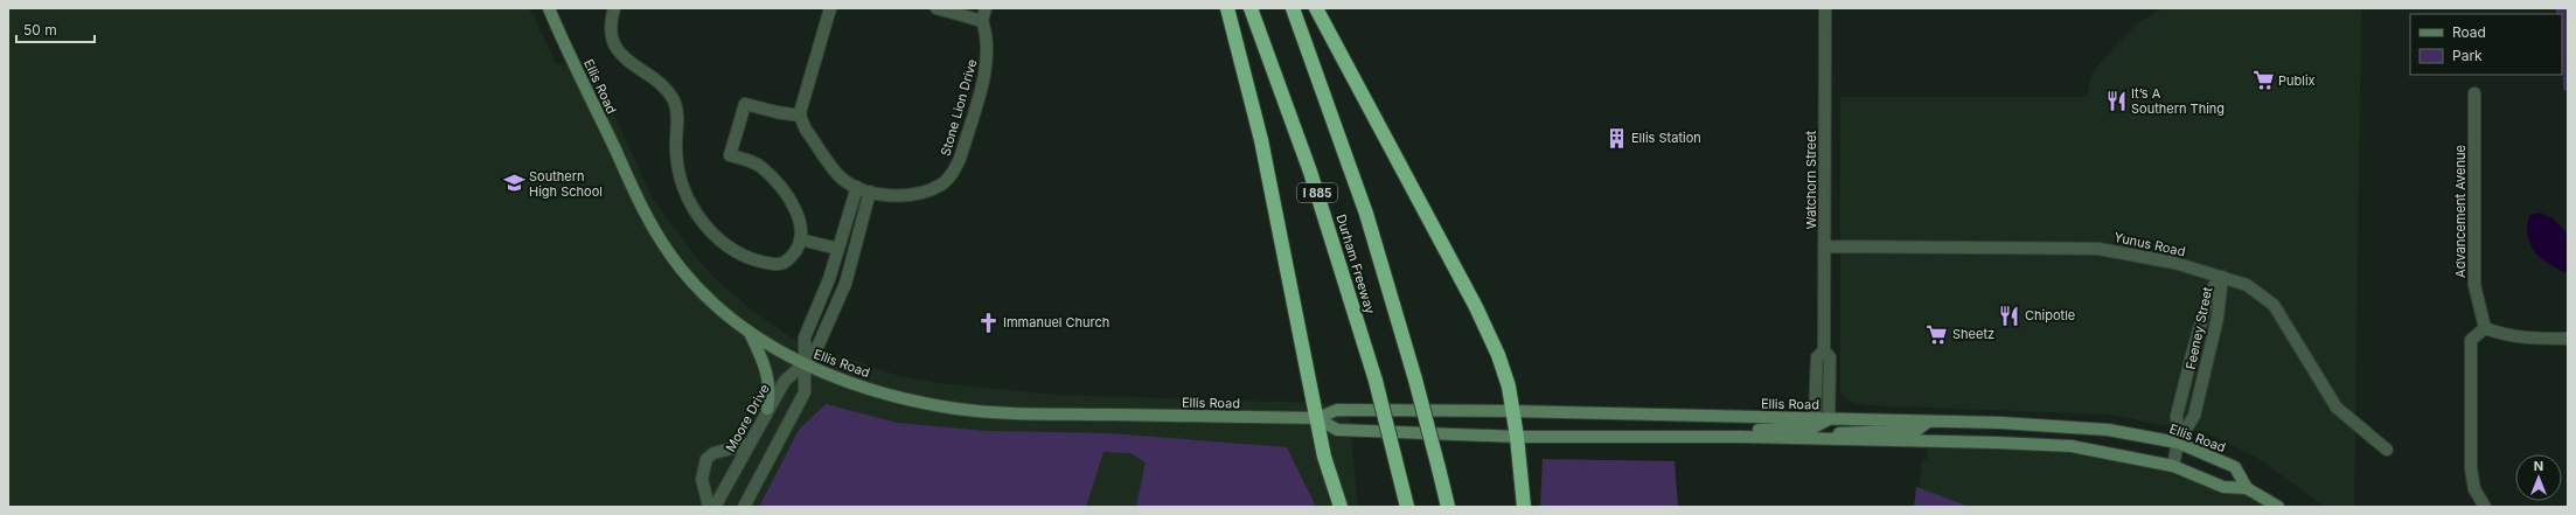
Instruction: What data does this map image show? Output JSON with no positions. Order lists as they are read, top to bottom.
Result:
{
  "streets": {
    "highway": ["I 885", "Durham Freeway"],
    "main road": ["Ellis Road"],
    "street": [
      "Stone Lion Drive",
      "Watchorn Street",
      "Advancement Avenue",
      "Yunus Road",
      "Feeney Street",
      "Moore Drive"
    ]
  },
  "crossings": [
    ["Ellis Road", "Watchorn Street"],
    ["Ellis Road", "Feeney Street"],
    ["Ellis Road", "Moore Drive"],
    ["Stone Lion Drive", "Moore Drive"],
    ["Watchorn Street", "Yunus Road"],
    ["Yunus Road", "Feeney Street"]
  ],
  "places": {
    "supermarket": ["Publix", "Sheetz"],
    "restaurant": ["It’s A Southern Thing", "Chipotle"],
    "building": ["Ellis Station"],
    "school or university": ["Southern High School"],
    "church": ["Immanuel Church"]
  },
  "legend": ["Road", "Park"],
  "scale_bar": "50 m",
  "north": "top"
}
